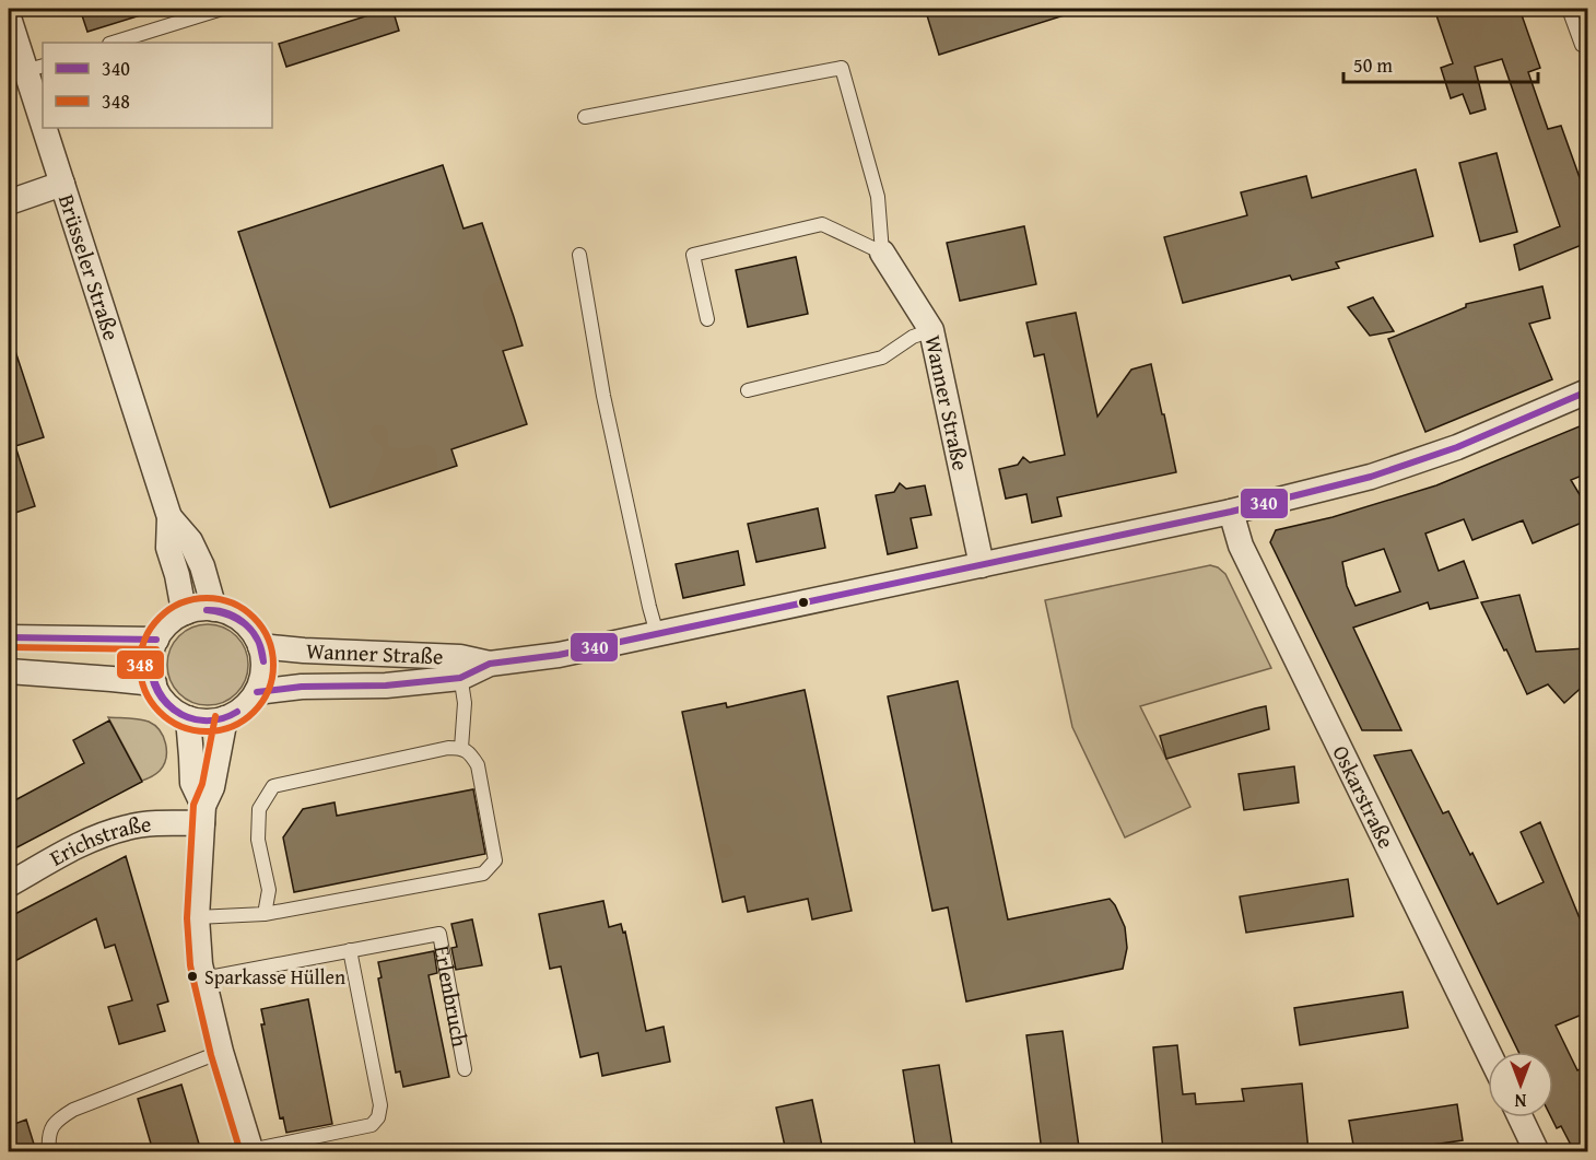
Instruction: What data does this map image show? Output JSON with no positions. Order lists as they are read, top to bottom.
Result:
{
  "streets": {
    "street": [
      "Brüsseler Straße",
      "Wanner Straße",
      "Oskarstraße",
      "Erichstraße"
    ],
    "lane": ["Erlenbruch"]
  },
  "crossings": [
    ["Brüsseler Straße", "Wanner Straße"],
    ["Wanner Straße", "Oskarstraße"]
  ],
  "places": ["Sparkasse Hüllen"],
  "lines": ["transit line 340", "transit line 348"],
  "legend": ["340", "348"],
  "scale_bar": "50 m",
  "north": "bottom"
}
